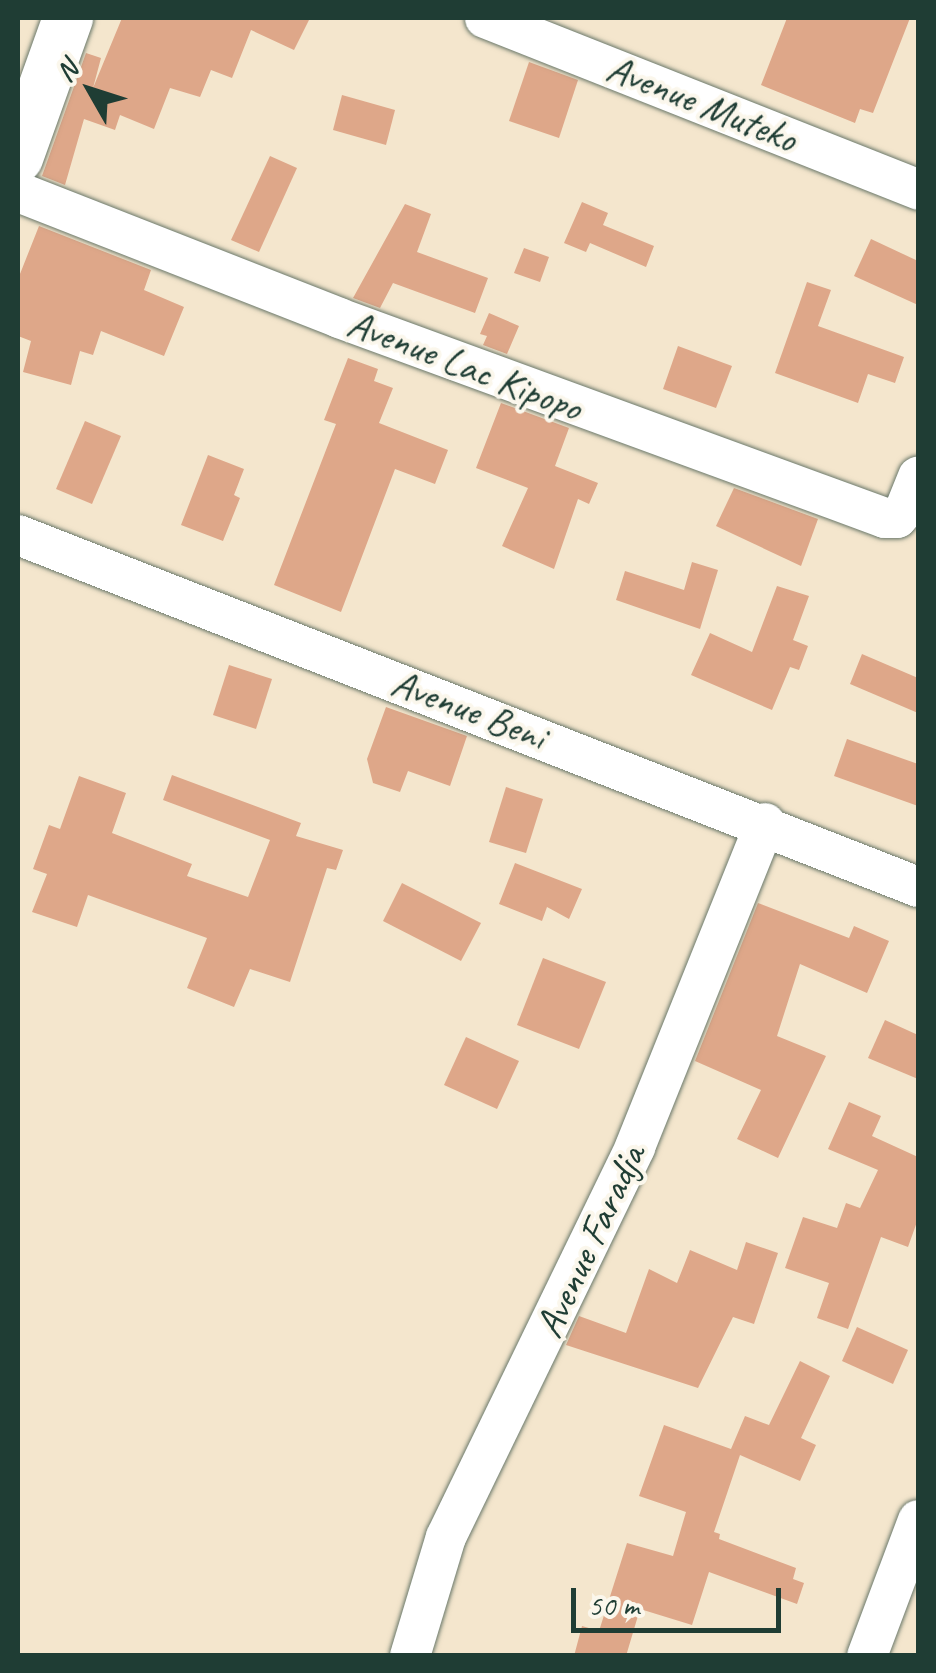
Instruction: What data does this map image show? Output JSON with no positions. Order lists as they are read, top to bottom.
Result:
{
  "streets": {
    "street": [
      "Avenue Muteko",
      "Avenue Lac Kipopo",
      "Avenue Beni",
      "Avenue Faradja"
    ]
  },
  "crossings": [
    ["Avenue Beni", "Avenue Faradja"]
  ],
  "scale_bar": "50 m",
  "north": "top left"
}
